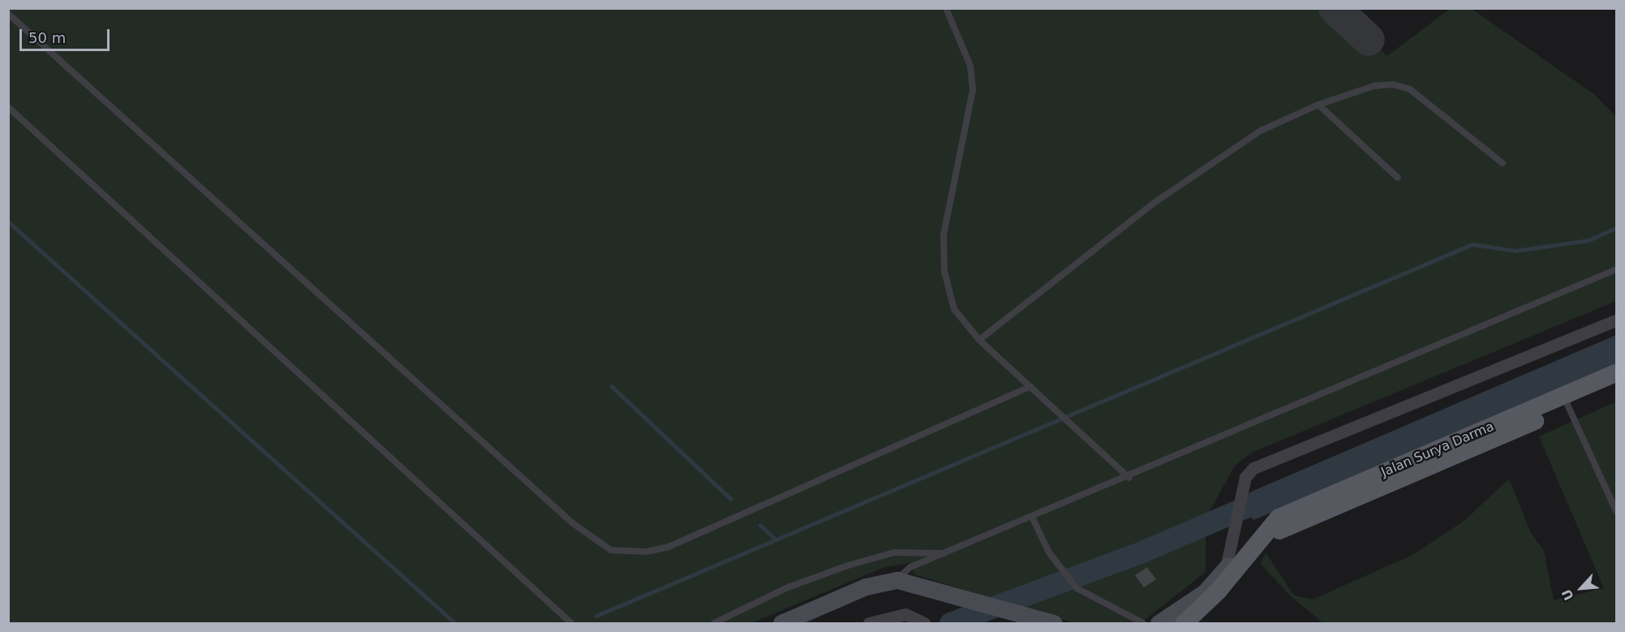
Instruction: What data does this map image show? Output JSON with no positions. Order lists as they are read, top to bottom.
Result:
{
  "streets": {
    "main road": ["Jalan Surya Darma"]
  },
  "scale_bar": "50 m",
  "north": "bottom left"
}
